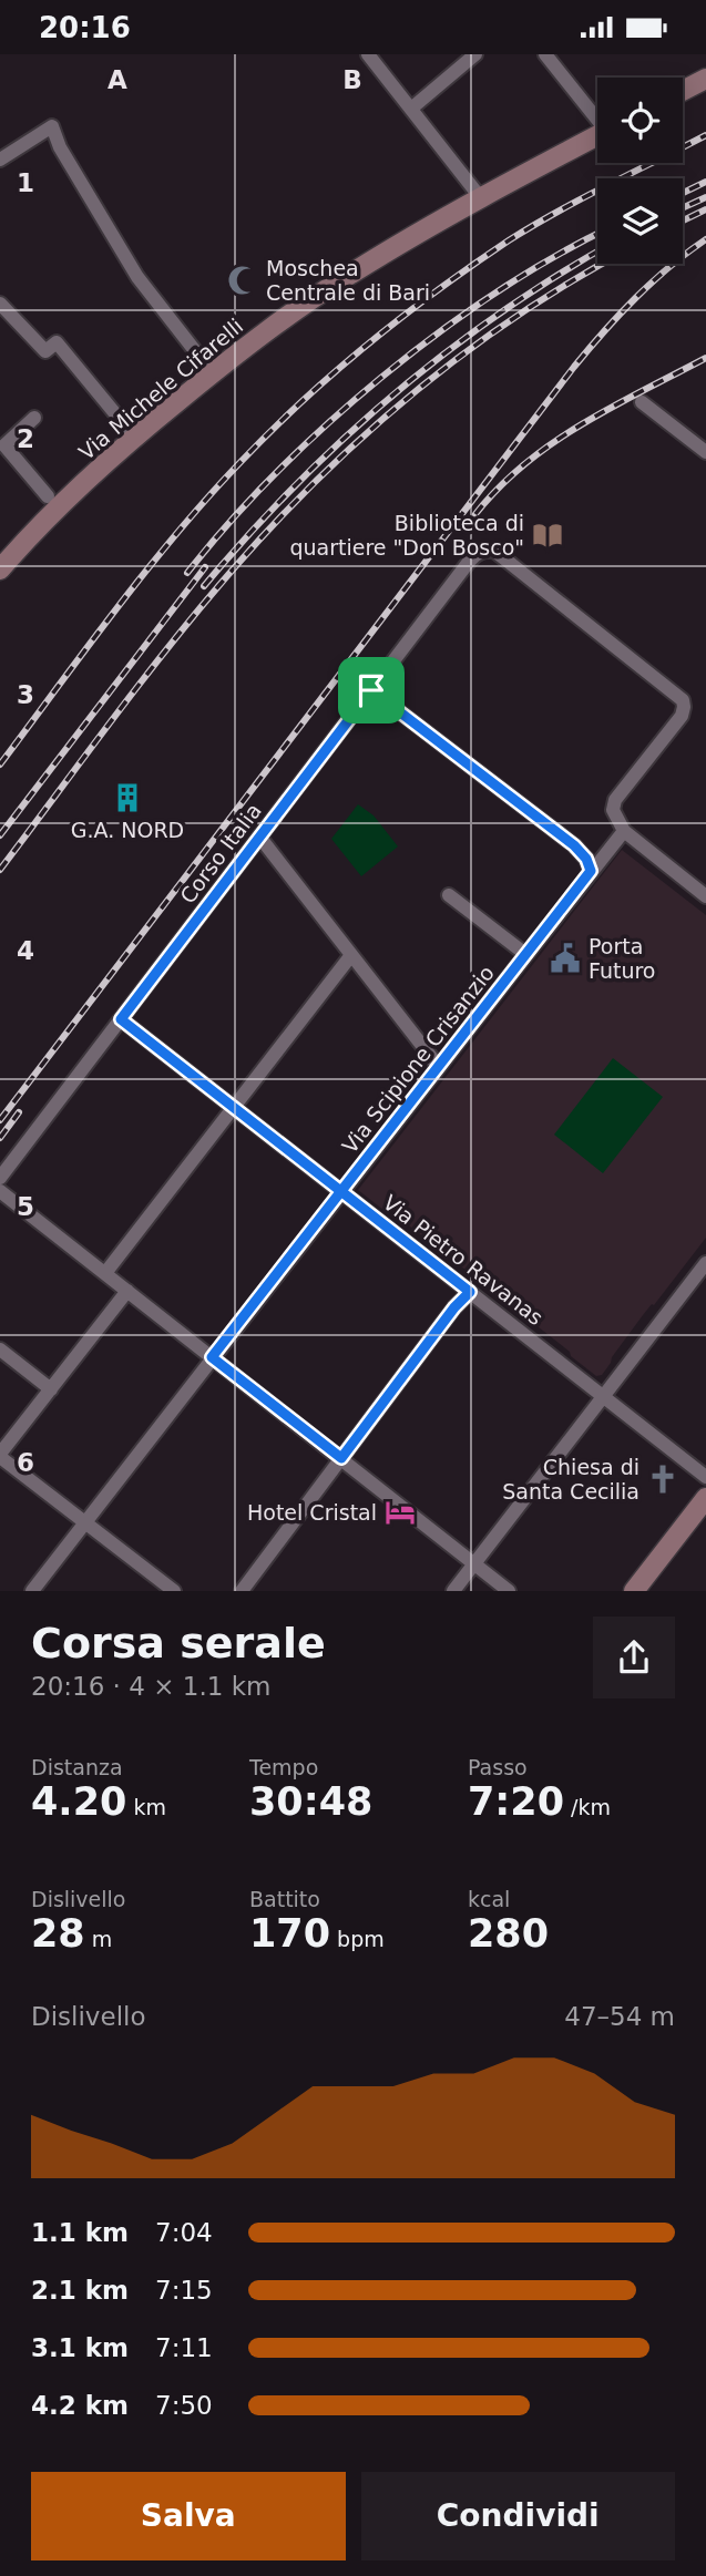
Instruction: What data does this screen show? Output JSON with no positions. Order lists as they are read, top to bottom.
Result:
{
  "streets": {
    "main road": ["Via Michele Cifarelli"],
    "street": ["Corso Italia", "Via Scipione Crisanzio", "Via Pietro Ravanas"]
  },
  "crossings": [
    ["Corso Italia", "Via Scipione Crisanzio"],
    ["Corso Italia", "Via Pietro Ravanas"],
    ["Via Scipione Crisanzio", "Via Pietro Ravanas"]
  ],
  "places": {
    "mosque": ["Moschea Centrale di Bari"],
    "library": ["Biblioteca di quartiere \"Don Bosco\""],
    "building": ["G.A. NORD"],
    "public building": ["Porta Futuro"],
    "church": ["Chiesa di Santa Cecilia"],
    "hotel": ["Hotel Cristal"]
  },
  "page": {
    "status": "20:16",
    "heading": ["Corsa serale", "20:16 · 4 × 1.1 km"],
    "stats": [
      ["Distanza", "4.20 km"],
      ["Tempo", "30:48"],
      ["Passo", "7:20 /km"],
      ["Dislivello", "28 m"],
      ["Battito", "170 bpm"],
      ["kcal", "280"]
    ],
    "chart": ["Dislivello", "47–54 m"],
    "list": [
      {
        "name": "1.1 km",
        "note": "7:04"
      },
      {
        "name": "2.1 km",
        "note": "7:15"
      },
      {
        "name": "3.1 km",
        "note": "7:11"
      },
      {
        "name": "4.2 km",
        "note": "7:50"
      }
    ],
    "buttons": ["Salva", "Condividi"]
  },
  "grid": {
    "columns": ["A", "B"],
    "rows": [
      "1",
      "2",
      "3",
      "4",
      "5",
      "6"
    ]
  }
}
